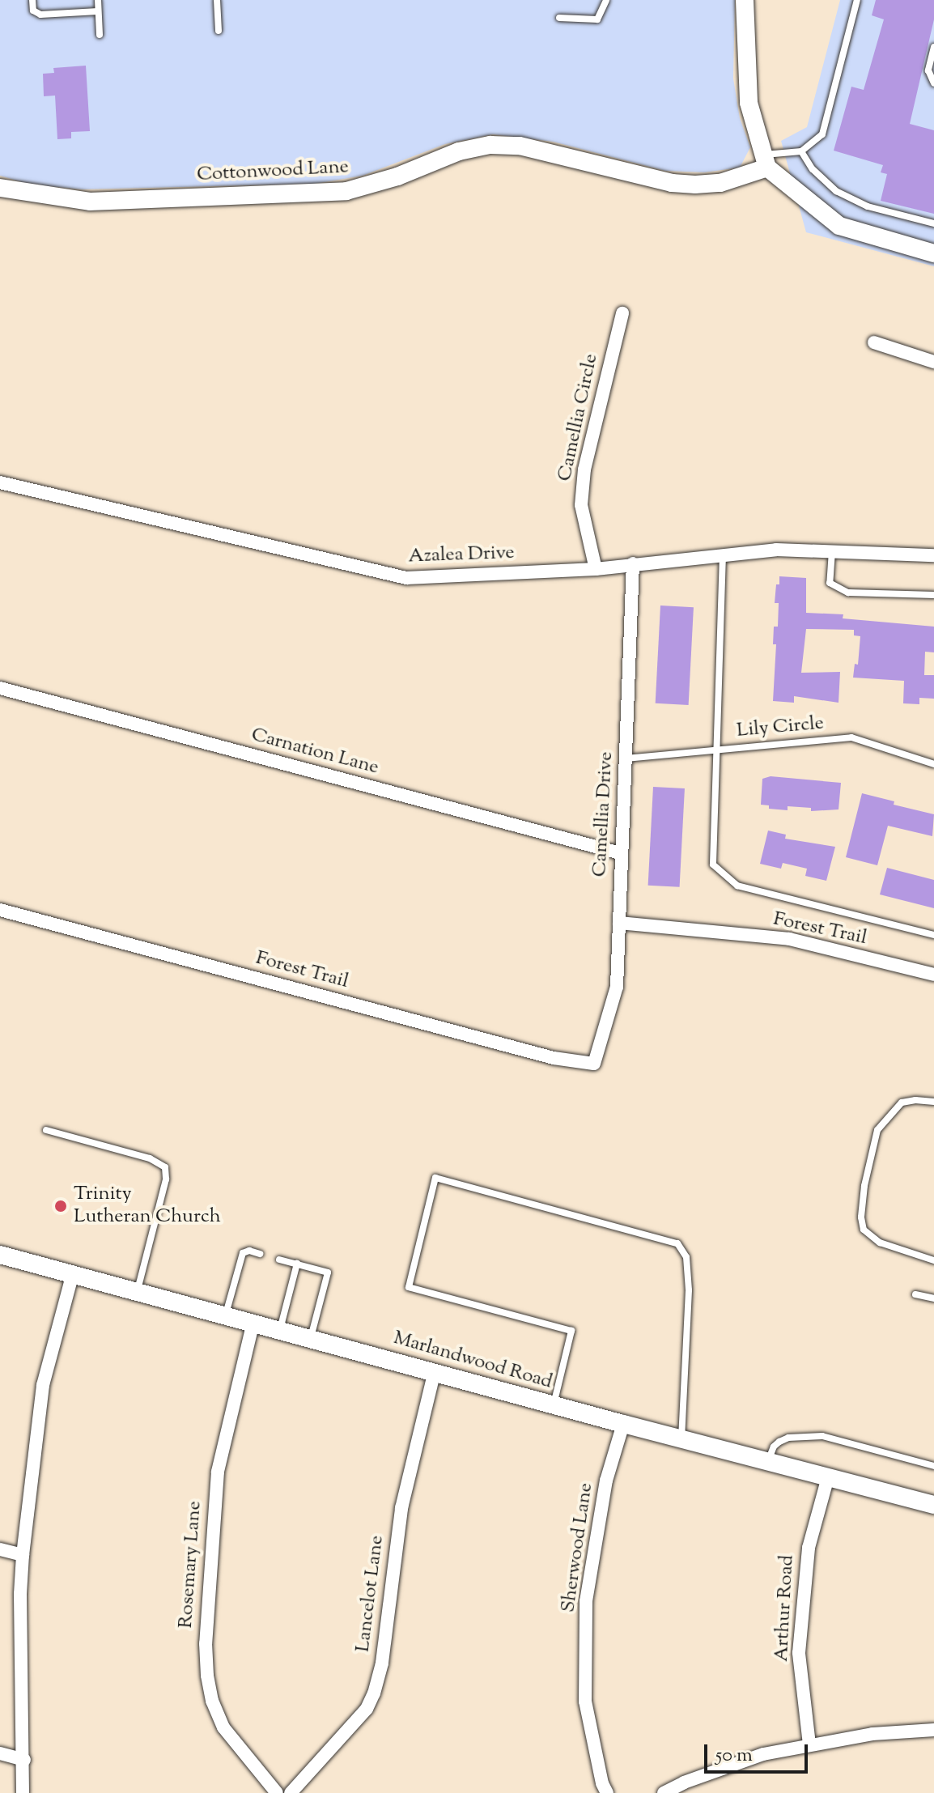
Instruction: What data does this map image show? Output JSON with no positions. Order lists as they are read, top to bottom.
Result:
{
  "streets": {
    "street": [
      "Cottonwood Lane",
      "Camellia Circle",
      "Azalea Drive",
      "Carnation Lane",
      "Camellia Drive",
      "Forest Trail",
      "Marlandwood Road",
      "Sherwood Lane",
      "Rosemary Lane",
      "Lancelot Lane",
      "Arthur Road"
    ],
    "lane": ["Lily Circle"]
  },
  "crossings": [
    ["Camellia Circle", "Azalea Drive"],
    ["Azalea Drive", "Camellia Drive"],
    ["Lily Circle", "Camellia Drive"],
    ["Carnation Lane", "Camellia Drive"],
    ["Camellia Drive", "Forest Trail"],
    ["Marlandwood Road", "Sherwood Lane"],
    ["Marlandwood Road", "Rosemary Lane"],
    ["Marlandwood Road", "Lancelot Lane"],
    ["Marlandwood Road", "Arthur Road"]
  ],
  "places": ["Trinity Lutheran Church"],
  "scale_bar": "50 m"
}
